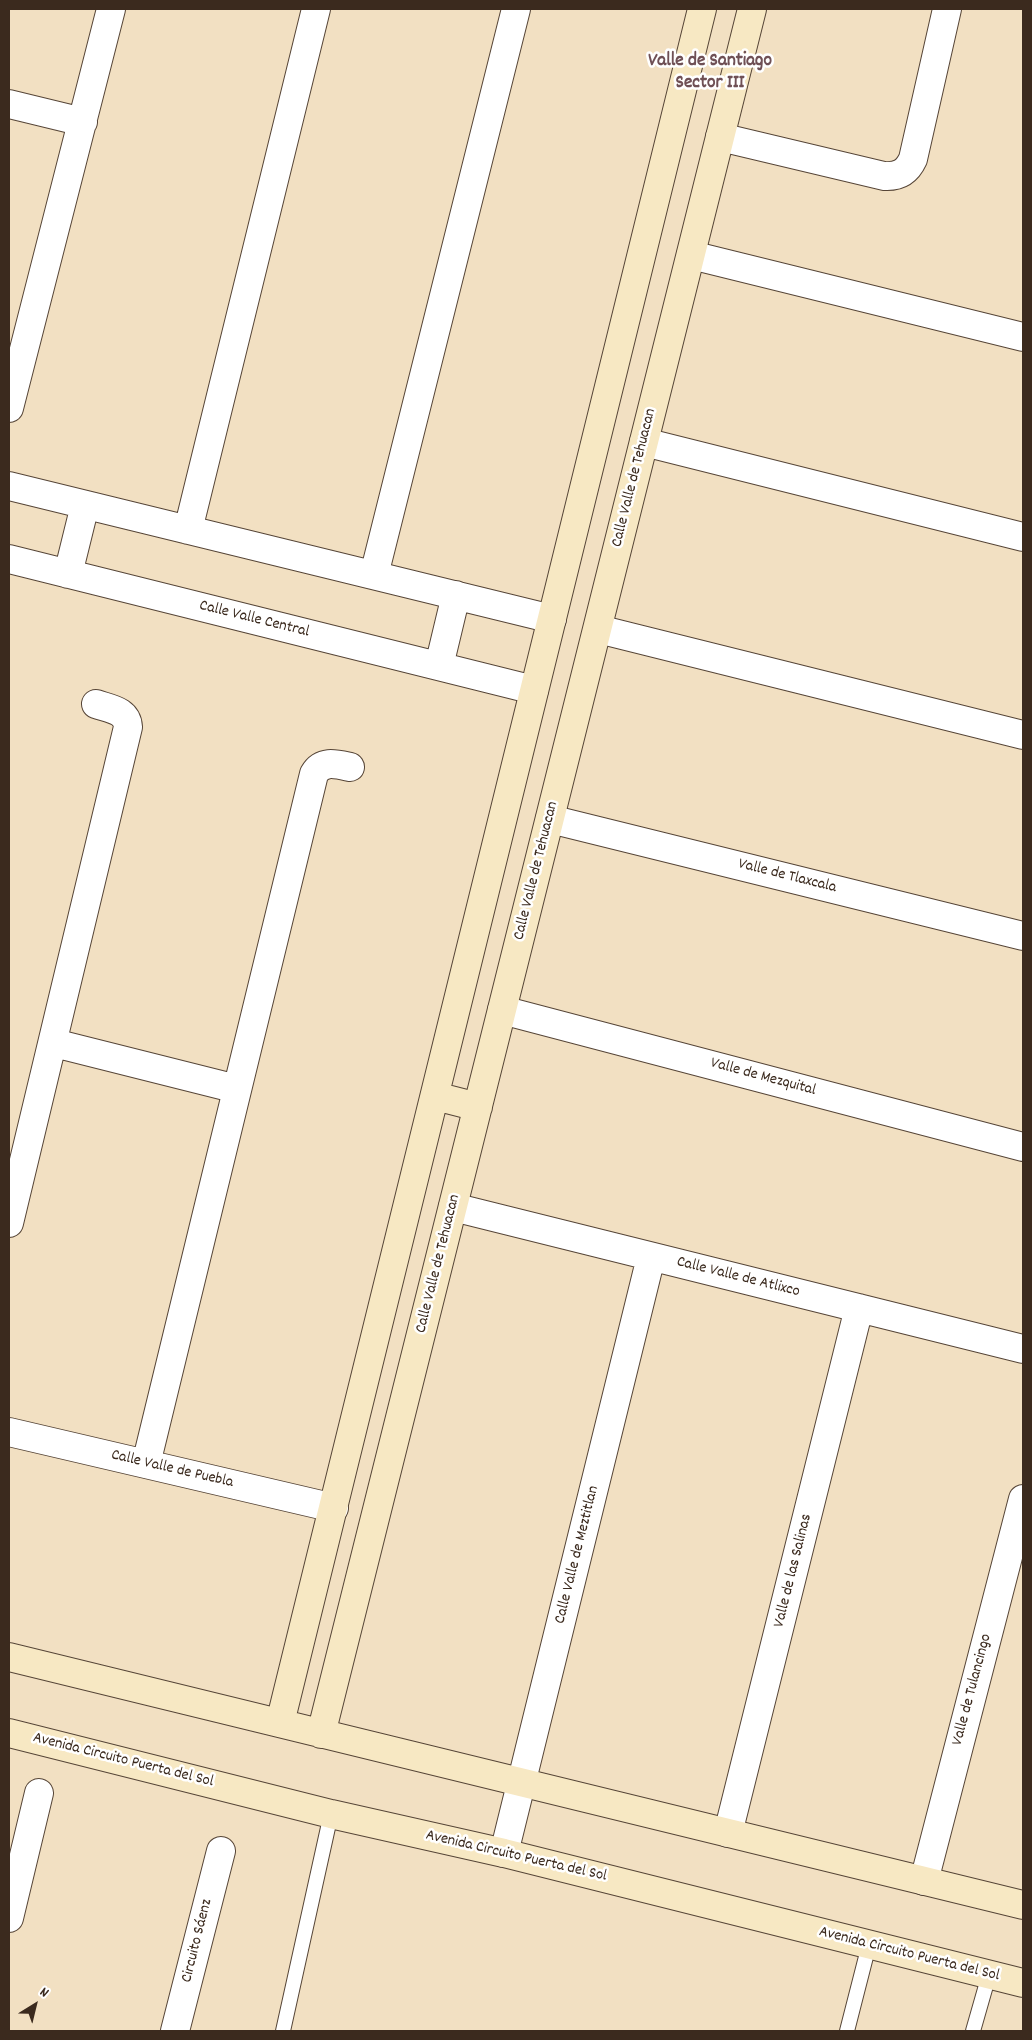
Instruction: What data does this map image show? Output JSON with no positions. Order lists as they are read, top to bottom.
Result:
{
  "streets": {
    "street": [
      "Calle Valle de Tehuacan",
      "Calle Valle Central",
      "Valle de Tlaxcala",
      "Valle de Mezquital",
      "Calle Valle de Atlixco",
      "Calle Valle de Puebla",
      "Calle Valle de Meztitlan",
      "Valle de las Salinas",
      "Valle de Tulancingo",
      "Avenida Circuito Puerta del Sol",
      "Circuito Sáenz"
    ]
  },
  "crossings": [
    ["Calle Valle de Tehuacan", "Valle de Tlaxcala"],
    ["Calle Valle de Tehuacan", "Valle de Mezquital"],
    ["Calle Valle de Tehuacan", "Calle Valle de Atlixco"],
    ["Calle Valle de Atlixco", "Calle Valle de Meztitlan"],
    ["Calle Valle de Atlixco", "Valle de las Salinas"],
    ["Calle Valle de Meztitlan", "Avenida Circuito Puerta del Sol"]
  ],
  "districts": ["Valle de Santiago Sector III"],
  "north": "top right"
}
